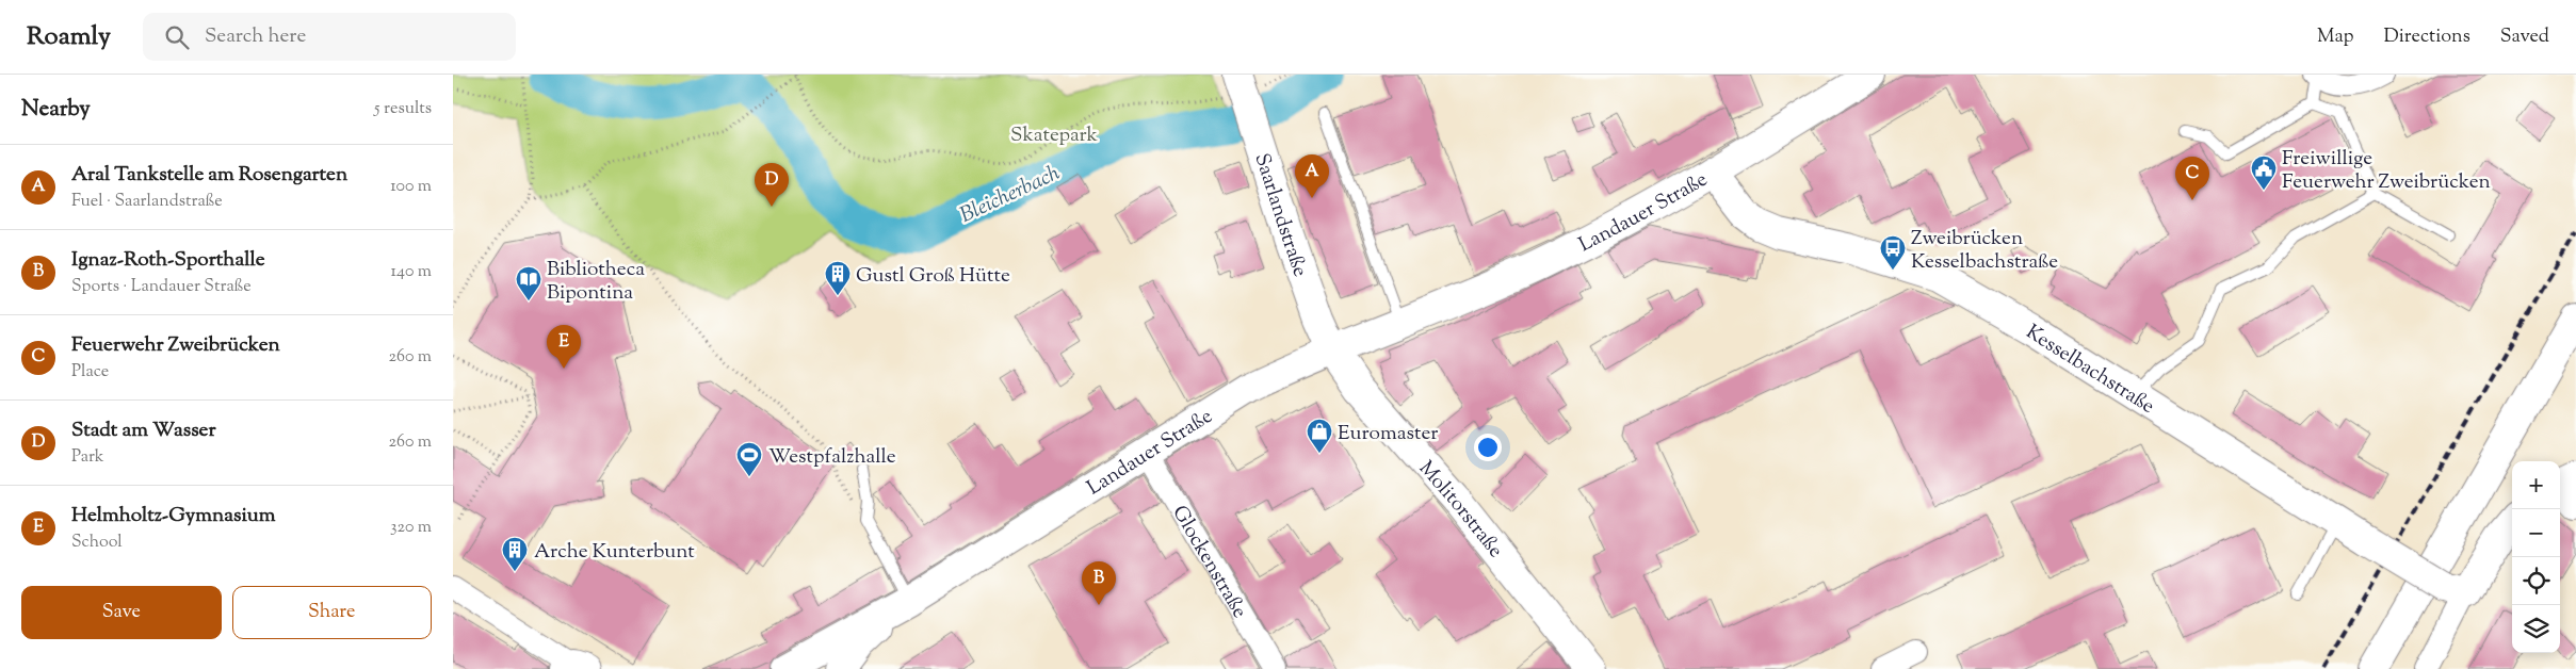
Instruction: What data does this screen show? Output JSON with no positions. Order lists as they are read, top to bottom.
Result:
{
  "streets": {
    "main road": [
      "Landauer Straße",
      "Saarlandstraße",
      "Kesselbachstraße",
      "Molitorstraße"
    ],
    "street": ["Glockenstraße"]
  },
  "crossings": [
    ["Landauer Straße", "Saarlandstraße"],
    ["Landauer Straße", "Kesselbachstraße"],
    ["Landauer Straße", "Molitorstraße"],
    ["Landauer Straße", "Glockenstraße"],
    ["Saarlandstraße", "Molitorstraße"]
  ],
  "water": ["Bleicherbach"],
  "parks": ["Skatepark"],
  "places": {
    "public building": ["Freiwillige Feuerwehr Zweibrücken"],
    "bus stop": ["Zweibrücken Kesselbachstraße"],
    "building": ["Gustl Groß Hütte", "Arche Kunterbunt"],
    "library": ["Bibliotheca Bipontina"],
    "shop": ["Euromaster"],
    "sports": ["Westpfalzhalle"]
  },
  "page": {
    "header": "Roamly",
    "search": "Search here",
    "nav": ["Map", "Directions", "Saved"],
    "heading": ["Nearby", "5 results"],
    "list": [
      {
        "mark": "A",
        "name": "Aral Tankstelle am Rosengarten",
        "note": "Fuel · Saarlandstraße",
        "value": "100 m"
      },
      {
        "mark": "B",
        "name": "Ignaz-Roth-Sporthalle",
        "note": "Sports · Landauer Straße",
        "value": "140 m"
      },
      {
        "mark": "C",
        "name": "Feuerwehr Zweibrücken",
        "note": "Place",
        "value": "260 m"
      },
      {
        "mark": "D",
        "name": "Stadt am Wasser",
        "note": "Park",
        "value": "260 m"
      },
      {
        "mark": "E",
        "name": "Helmholtz-Gymnasium",
        "note": "School",
        "value": "320 m"
      }
    ],
    "pins": [
      "A",
      "C",
      "D",
      "E",
      "B"
    ],
    "map_buttons": ["+", "−"],
    "buttons": ["Save", "Share"]
  }
}
